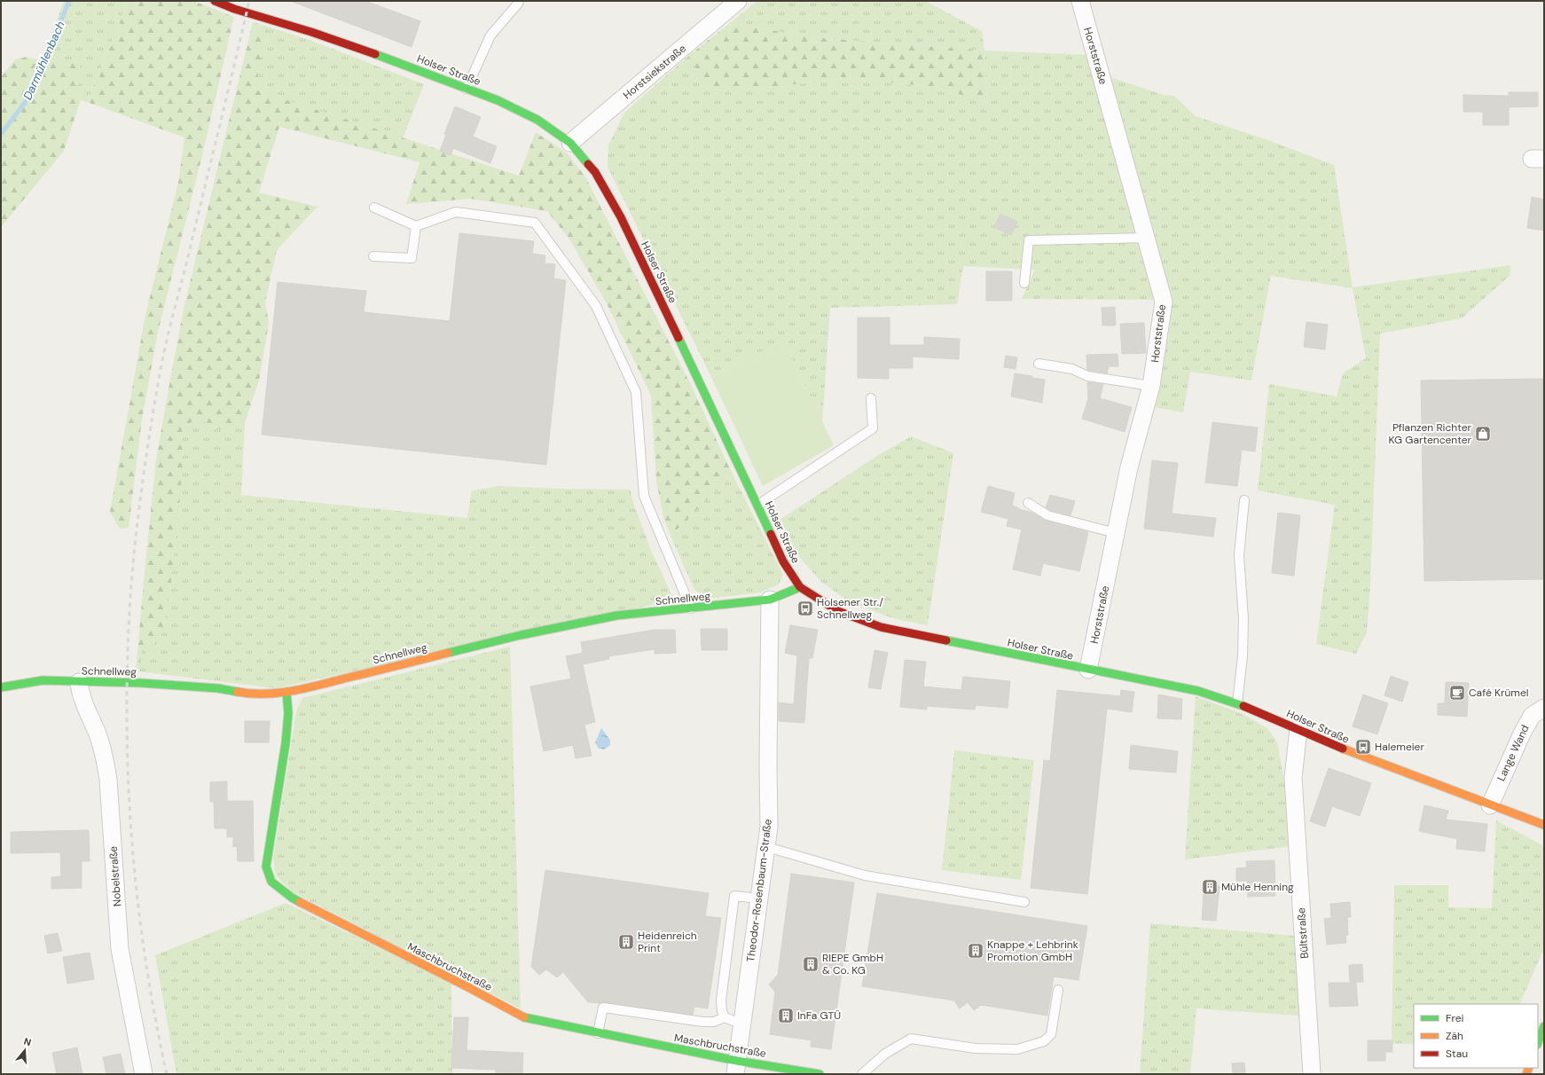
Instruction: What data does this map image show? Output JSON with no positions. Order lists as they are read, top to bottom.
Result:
{
  "streets": {
    "main road": ["Holser Straße", "Schnellweg", "Maschbruchstraße"],
    "street": [
      "Horststraße",
      "Horstsiekstraße",
      "Lange Wand",
      "Nobelstraße",
      "Theodor-Rosenbaum-Straße",
      "Bültstraße"
    ]
  },
  "crossings": [
    ["Horststraße", "Holser Straße"],
    ["Holser Straße", "Horstsiekstraße"],
    ["Holser Straße", "Schnellweg"],
    ["Holser Straße", "Lange Wand"],
    ["Holser Straße", "Bültstraße"],
    ["Schnellweg", "Nobelstraße"],
    ["Schnellweg", "Theodor-Rosenbaum-Straße"],
    ["Schnellweg", "Maschbruchstraße"],
    ["Theodor-Rosenbaum-Straße", "Maschbruchstraße"]
  ],
  "water": ["Darmühlenbach"],
  "places": {
    "shop": ["Pflanzen Richter KG Gartencenter"],
    "bus stop": ["Holsener Str./ Schnellweg", "Halemeier"],
    "cafe": ["Café Krümel"],
    "building": [
      "Mühle Henning",
      "Heidenreich Print",
      "Knappe + Lehbrink Promotion GmbH",
      "RIEPE GmbH & Co. KG",
      "InFa GTÜ"
    ]
  },
  "legend": ["Frei", "Zäh", "Stau"],
  "north": "top"
}
